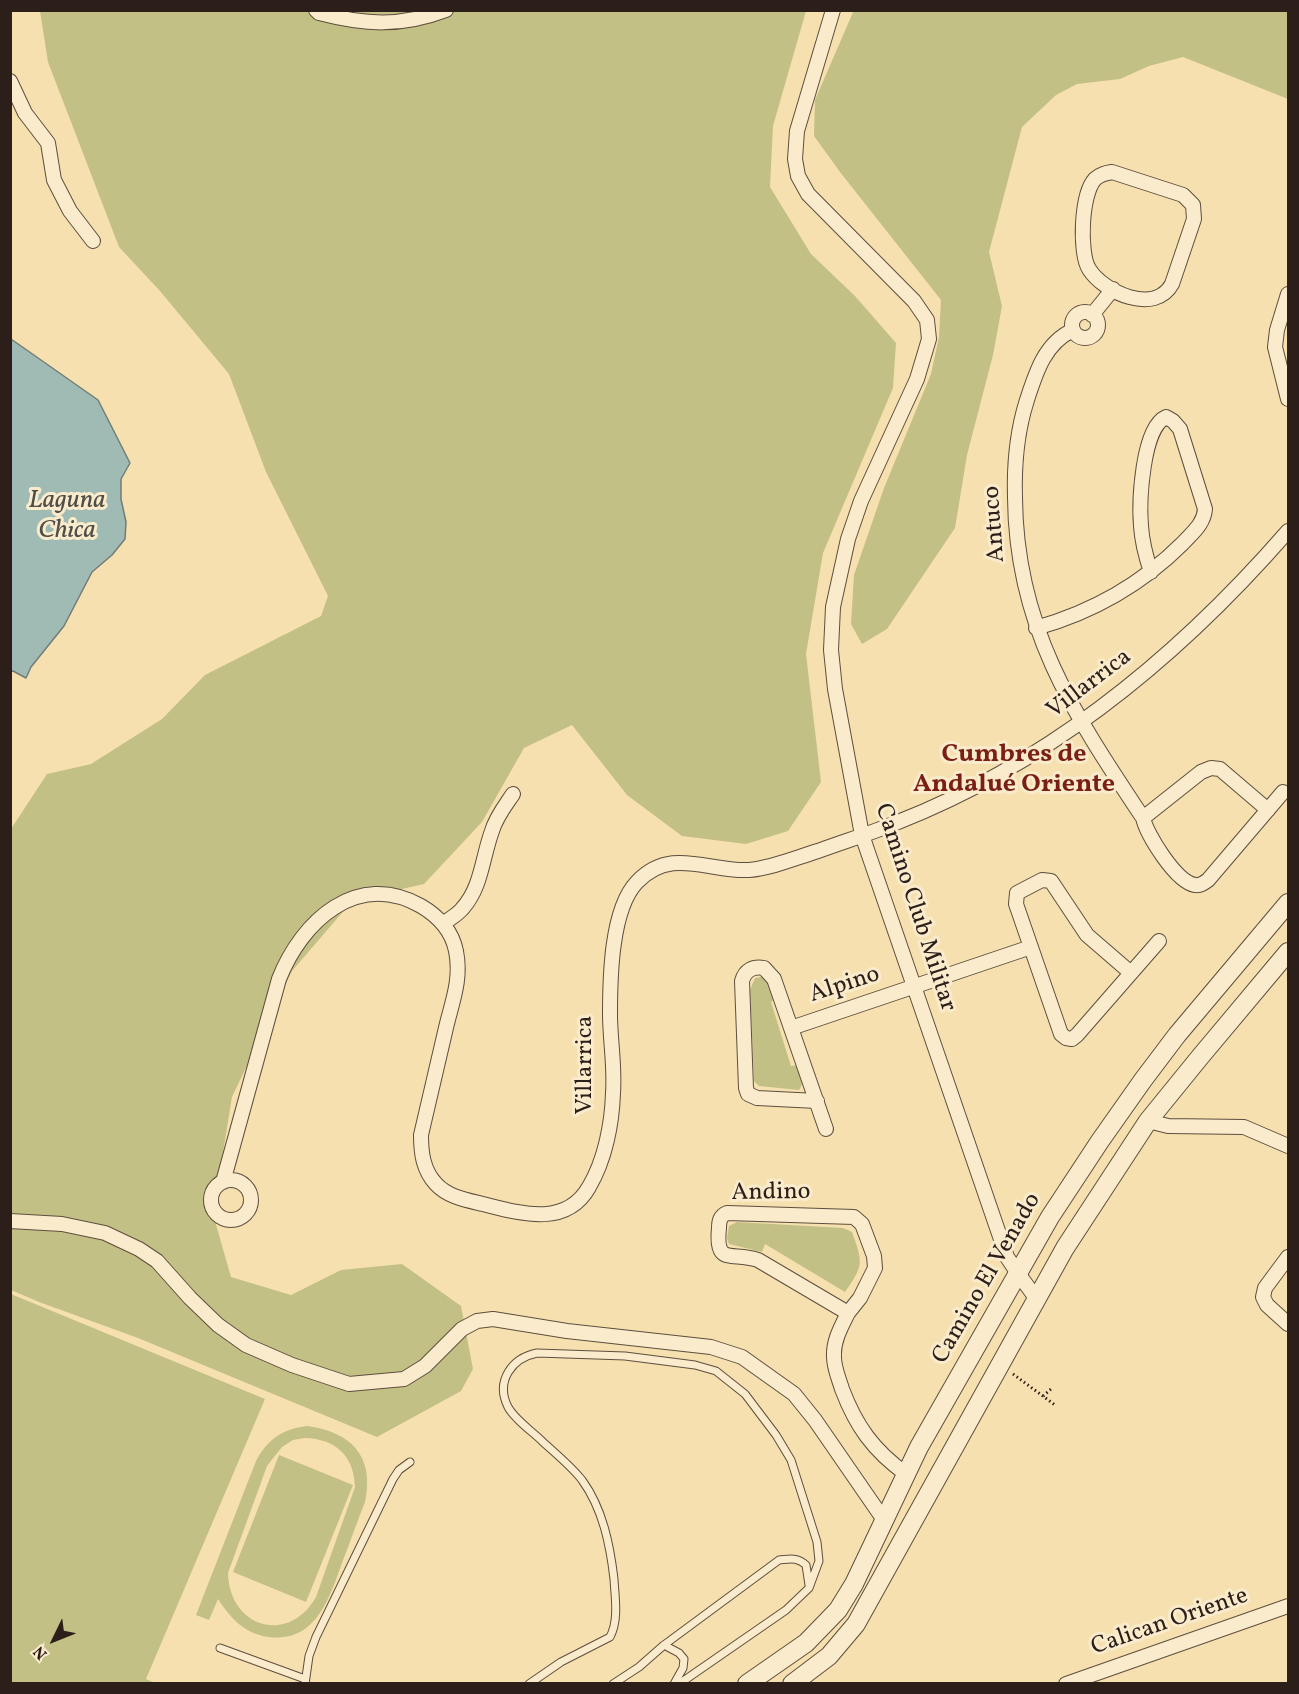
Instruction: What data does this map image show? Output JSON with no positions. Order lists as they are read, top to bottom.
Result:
{
  "streets": {
    "street": [
      "Antuco",
      "Villarrica",
      "Camino Club Militar",
      "Alpino",
      "Andino",
      "Camino El Venado",
      "Calican Oriente"
    ]
  },
  "crossings": [
    ["Antuco", "Villarrica"],
    ["Villarrica", "Camino Club Militar"],
    ["Camino Club Militar", "Alpino"],
    ["Camino Club Militar", "Camino El Venado"],
    ["Andino", "Camino El Venado"]
  ],
  "districts": ["Cumbres de Andalué Oriente"],
  "water": ["Laguna Chica"],
  "north": "bottom left"
}
